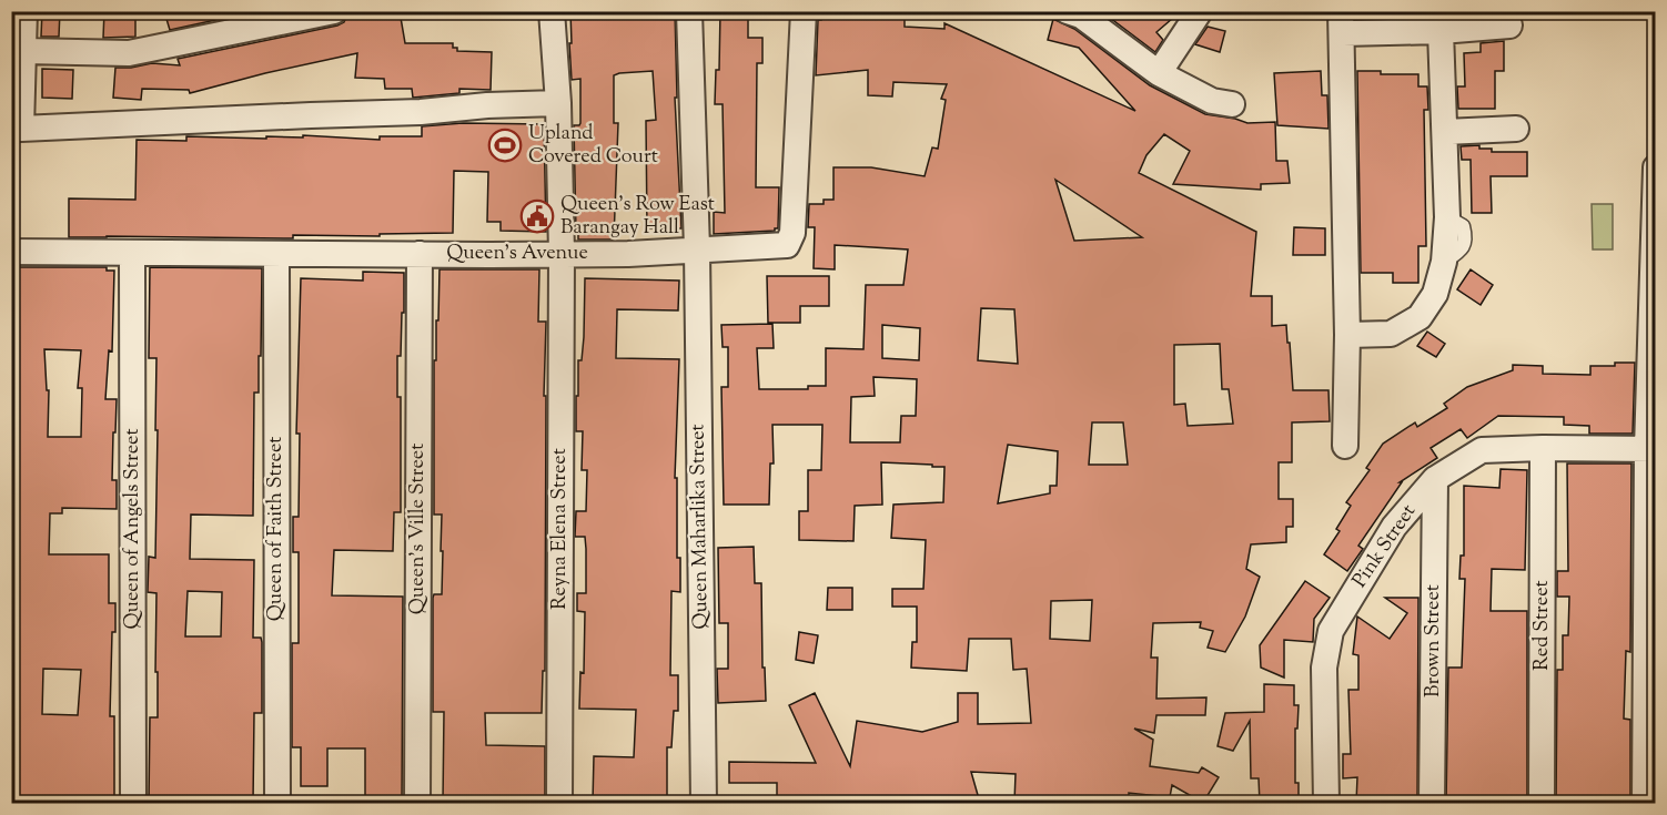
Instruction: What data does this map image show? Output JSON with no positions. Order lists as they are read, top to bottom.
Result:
{
  "streets": {
    "street": [
      "Queen's Avenue",
      "Queen Maharlika Street",
      "Queen of Angels Street",
      "Queen of Faith Street",
      "Queen's Ville Street",
      "Reyna Elena Street",
      "Pink Street",
      "Red Street",
      "Brown Street"
    ]
  },
  "crossings": [
    ["Queen's Avenue", "Queen Maharlika Street"],
    ["Queen's Avenue", "Queen of Angels Street"],
    ["Queen's Avenue", "Queen of Faith Street"],
    ["Queen's Avenue", "Queen's Ville Street"],
    ["Queen's Avenue", "Reyna Elena Street"],
    ["Pink Street", "Red Street"],
    ["Pink Street", "Brown Street"]
  ],
  "places": {
    "sports": ["Upland Covered Court"],
    "public building": ["Queen's Row East Barangay Hall"]
  }
}
